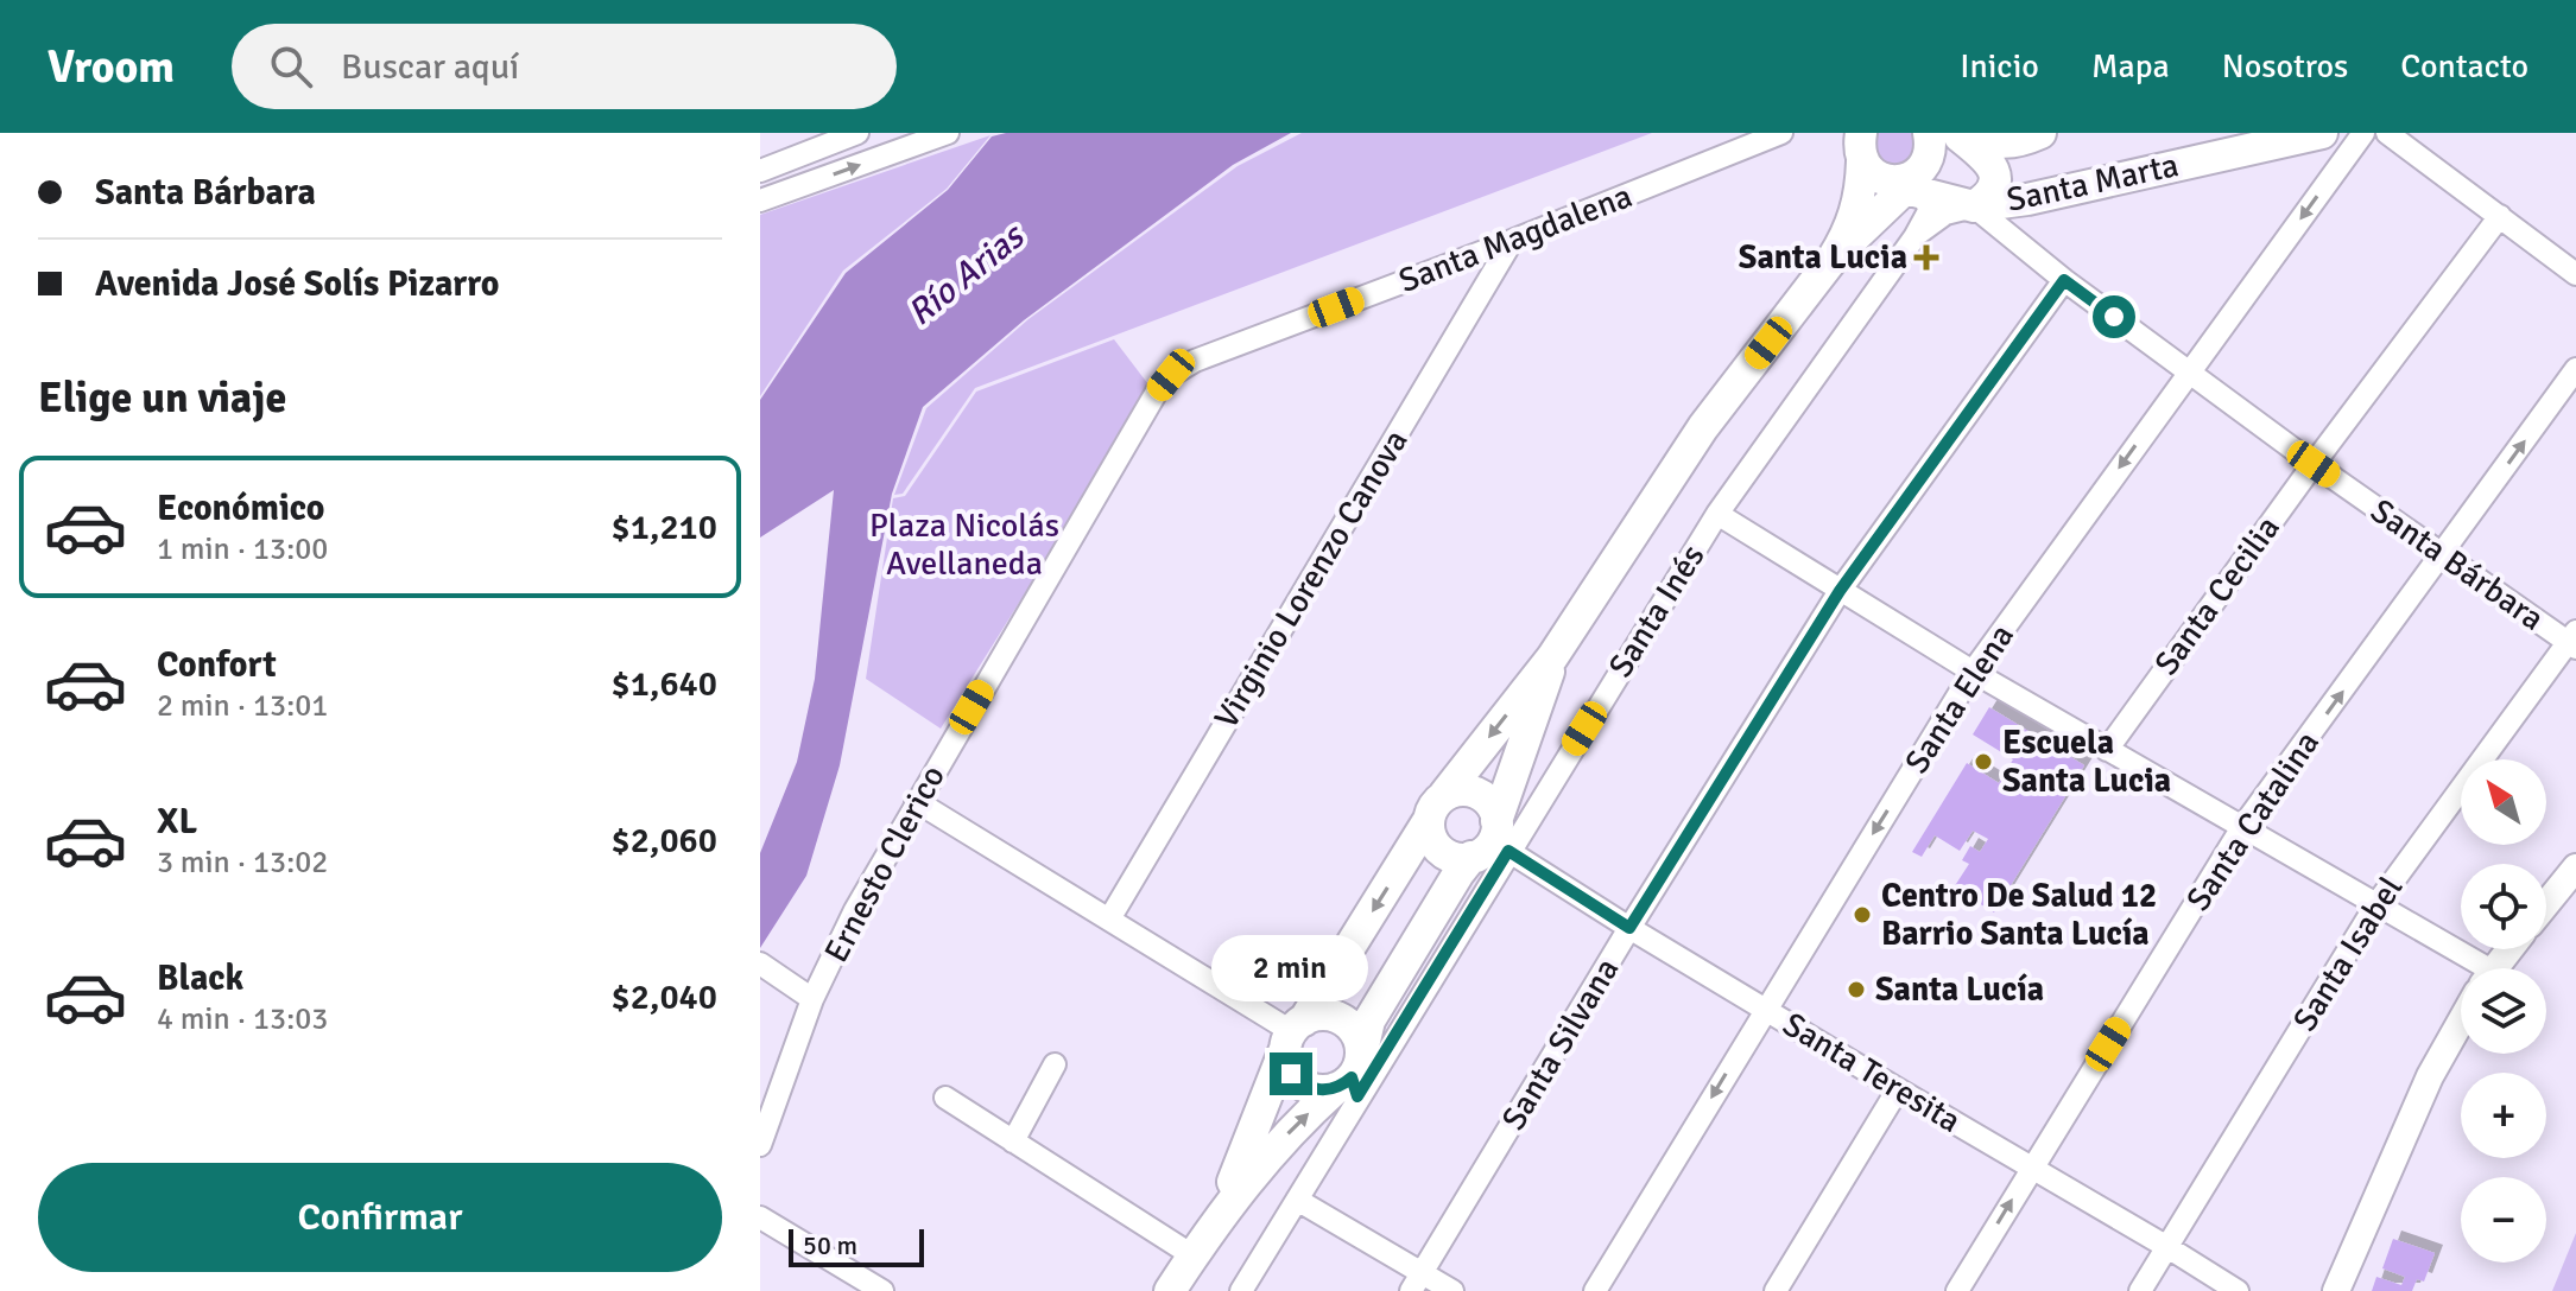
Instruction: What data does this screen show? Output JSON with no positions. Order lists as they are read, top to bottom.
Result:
{
  "streets": {
    "main road": ["Santa Marta"],
    "street": [
      "Santa Magdalena",
      "Santa Bárbara",
      "Virginio Lorenzo Canova",
      "Santa Cecilia",
      "Santa Inés",
      "Santa Elena",
      "Santa Catalina",
      "Ernesto Clerico",
      "Santa Isabel",
      "Santa Silvana",
      "Santa Teresita"
    ]
  },
  "crossings": [
    ["Santa Marta", "Santa Bárbara"],
    ["Santa Marta", "Santa Inés"],
    ["Santa Magdalena", "Virginio Lorenzo Canova"],
    ["Santa Magdalena", "Ernesto Clerico"],
    ["Santa Bárbara", "Santa Cecilia"],
    ["Santa Bárbara", "Santa Inés"],
    ["Santa Bárbara", "Santa Elena"],
    ["Santa Bárbara", "Santa Catalina"],
    ["Santa Bárbara", "Santa Isabel"],
    ["Santa Bárbara", "Santa Silvana"],
    ["Santa Inés", "Santa Teresita"],
    ["Santa Elena", "Santa Teresita"],
    ["Santa Catalina", "Santa Teresita"],
    ["Santa Isabel", "Santa Teresita"],
    ["Santa Silvana", "Santa Teresita"]
  ],
  "one_way": ["Santa Elena", "Santa Catalina"],
  "water": ["Río Arias"],
  "parks": ["Plaza Nicolás Avellaneda"],
  "places": {
    "health": ["Santa Lucia"],
    "other": ["Escuela Santa Lucia", "Centro De Salud 12 Barrio Santa Lucía", "Santa Lucía"]
  },
  "scale_bar": "50 m",
  "north": "top left",
  "page": {
    "header": "Vroom",
    "search": "Buscar aquí",
    "nav": [
      "Inicio",
      "Mapa",
      "Nosotros",
      "Contacto"
    ],
    "banner": ["Santa Bárbara", "Avenida José Solís Pizarro"],
    "heading": "Elige un viaje",
    "list": [
      {
        "name": "Económico",
        "note": "1 min · 13:00",
        "value": "$1,210"
      },
      {
        "name": "Confort",
        "note": "2 min · 13:01",
        "value": "$1,640"
      },
      {
        "name": "XL",
        "note": "3 min · 13:02",
        "value": "$2,060"
      },
      {
        "name": "Black",
        "note": "4 min · 13:03",
        "value": "$2,040"
      }
    ],
    "map_buttons": ["+", "−"],
    "bubble": "2 min",
    "buttons": "Confirmar",
    "scale": "50 m"
  }
}
